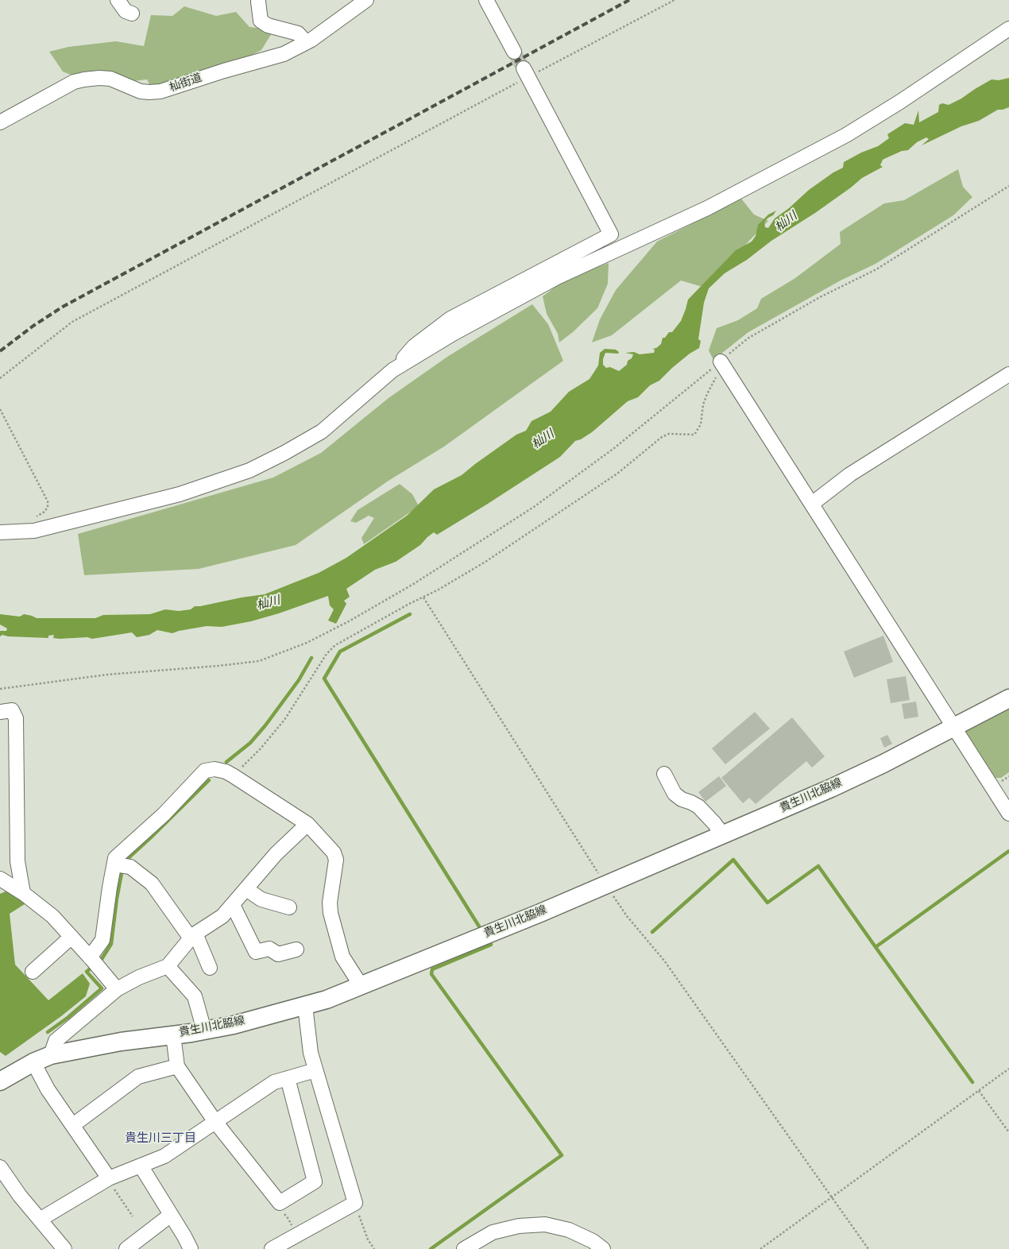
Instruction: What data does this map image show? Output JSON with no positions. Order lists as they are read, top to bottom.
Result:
{
  "streets": {
    "main road": ["貴生川北脇線"],
    "street": ["杣街道"]
  },
  "districts": ["貴生川三丁目"],
  "water": ["杣川"]
}
